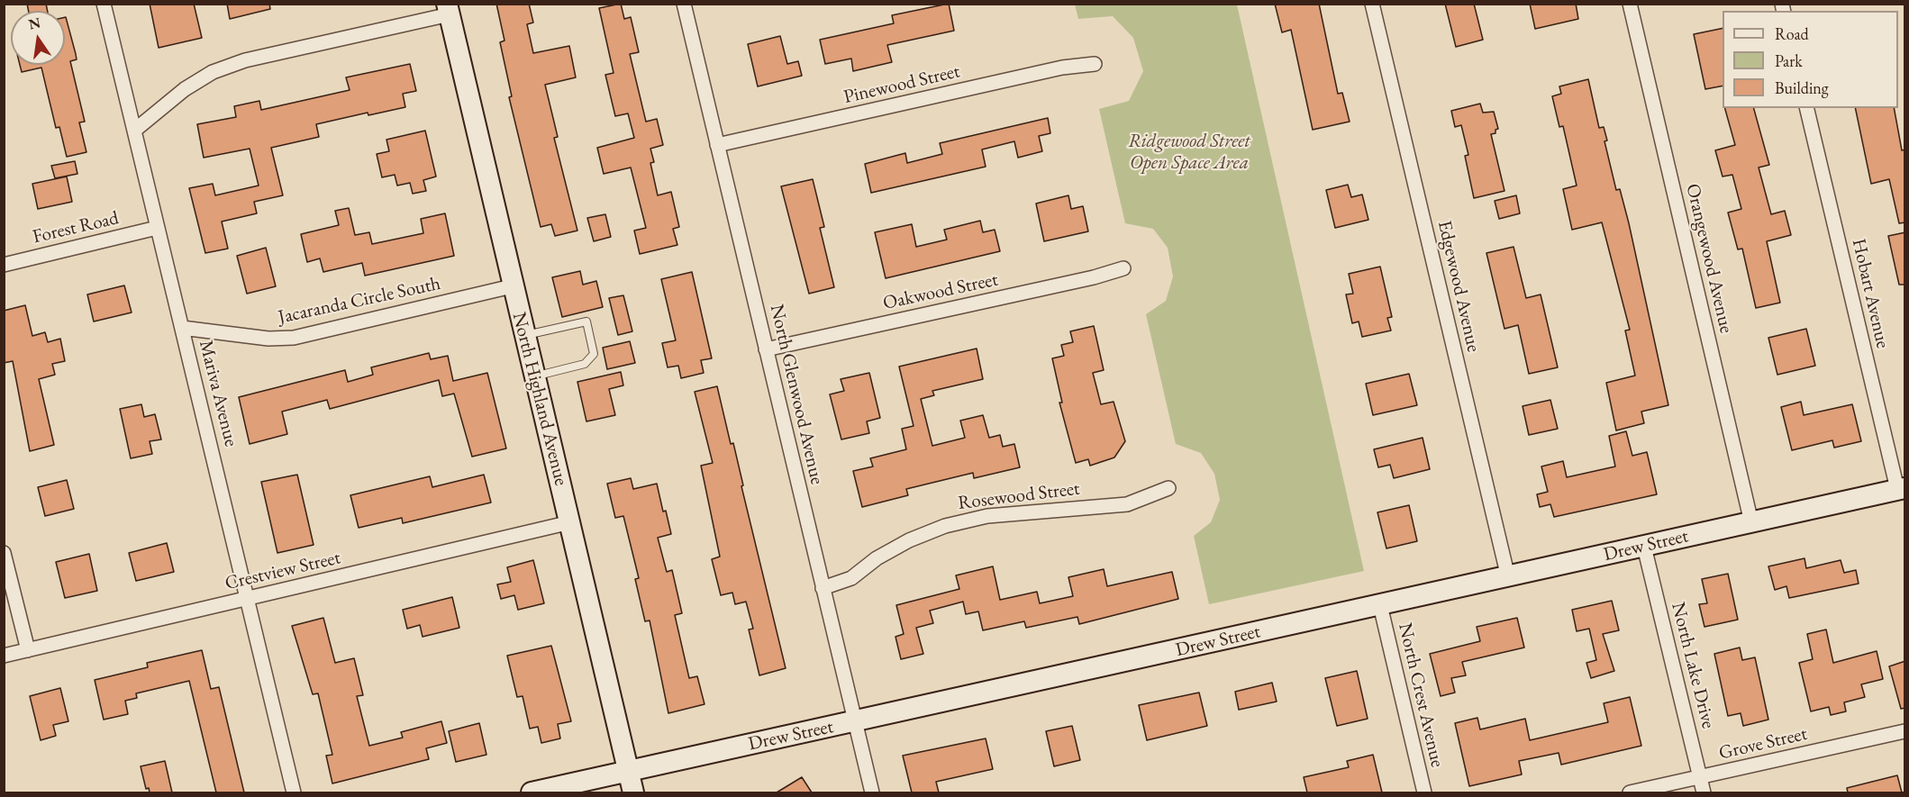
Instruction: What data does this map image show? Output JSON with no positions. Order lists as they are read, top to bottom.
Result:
{
  "streets": {
    "main road": ["North Highland Avenue", "Drew Street"],
    "street": [
      "Pinewood Street",
      "Forest Road",
      "Orangewood Avenue",
      "Edgewood Avenue",
      "Oakwood Street",
      "Hobart Avenue",
      "Jacaranda Circle South",
      "Mariva Avenue",
      "North Glenwood Avenue",
      "Rosewood Street",
      "Crestview Street",
      "North Lake Drive",
      "North Crest Avenue",
      "Grove Street"
    ]
  },
  "crossings": [
    ["Pinewood Street", "North Glenwood Avenue"],
    ["Forest Road", "Mariva Avenue"],
    ["Orangewood Avenue", "Drew Street"],
    ["Edgewood Avenue", "Drew Street"],
    ["Oakwood Street", "North Glenwood Avenue"],
    ["Hobart Avenue", "Drew Street"],
    ["Jacaranda Circle South", "Mariva Avenue"],
    ["Jacaranda Circle South", "North Highland Avenue"],
    ["Mariva Avenue", "Crestview Street"],
    ["North Glenwood Avenue", "Rosewood Street"],
    ["North Glenwood Avenue", "Drew Street"],
    ["North Highland Avenue", "Drew Street"],
    ["North Highland Avenue", "Crestview Street"],
    ["Drew Street", "North Lake Drive"],
    ["Drew Street", "North Crest Avenue"],
    ["North Lake Drive", "Grove Street"]
  ],
  "parks": ["Ridgewood Street Open Space Area"],
  "legend": ["Road", "Park", "Building"],
  "north": "top"
}
